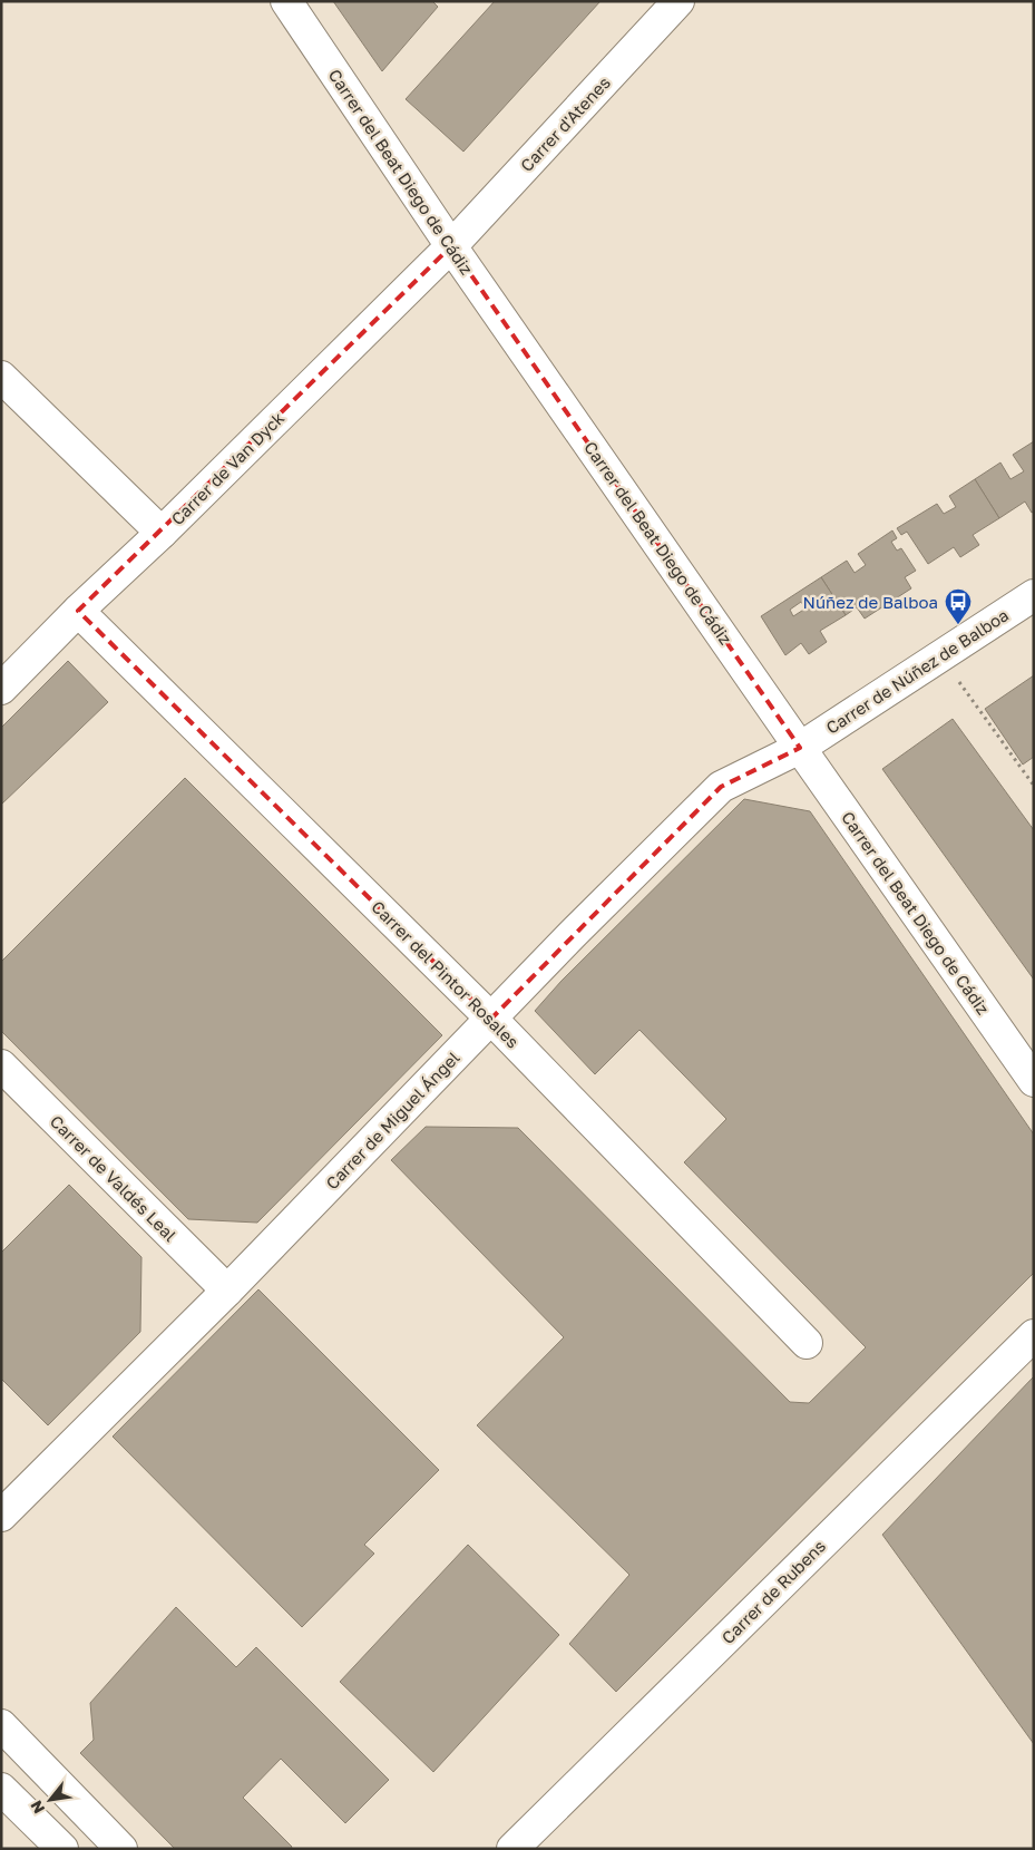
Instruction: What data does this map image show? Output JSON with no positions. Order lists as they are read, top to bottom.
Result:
{
  "streets": {
    "street": [
      "Carrer d'Atenes",
      "Carrer del Beat Diego de Cádiz",
      "Carrer de Van Dyck",
      "Carrer de Núñez de Balboa",
      "Carrer del Pintor Rosales",
      "Carrer de Miguel Ángel",
      "Carrer de Valdés Leal",
      "Carrer de Rubens"
    ]
  },
  "crossings": [
    ["Carrer d'Atenes", "Carrer del Beat Diego de Cádiz"],
    ["Carrer d'Atenes", "Carrer de Van Dyck"],
    ["Carrer del Beat Diego de Cádiz", "Carrer de Van Dyck"],
    ["Carrer del Beat Diego de Cádiz", "Carrer de Núñez de Balboa"],
    ["Carrer del Beat Diego de Cádiz", "Carrer de Miguel Ángel"],
    ["Carrer de Van Dyck", "Carrer del Pintor Rosales"],
    ["Carrer de Núñez de Balboa", "Carrer de Miguel Ángel"],
    ["Carrer del Pintor Rosales", "Carrer de Miguel Ángel"],
    ["Carrer de Miguel Ángel", "Carrer de Valdés Leal"]
  ],
  "places": {
    "bus stop": ["Núñez de Balboa"]
  },
  "north": "bottom left"
}
